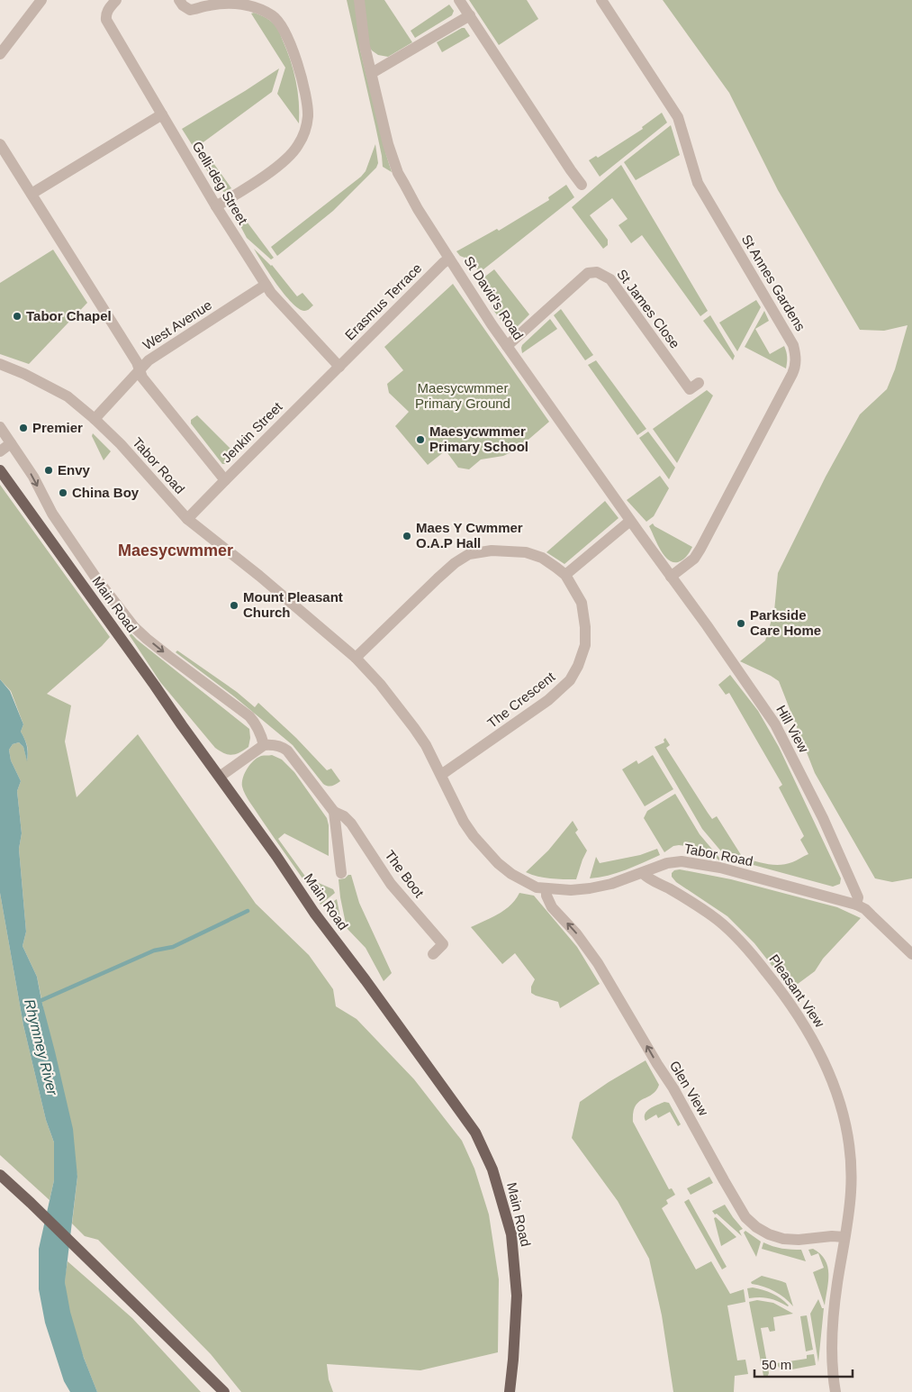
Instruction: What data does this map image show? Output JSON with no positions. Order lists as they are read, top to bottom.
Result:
{
  "streets": {
    "main road": ["Main Road"],
    "street": [
      "Gelli-deg Street",
      "St Annes Gardens",
      "St David's Road",
      "Erasmus Terrace",
      "St James Close",
      "West Avenue",
      "Jenkin Street",
      "Tabor Road",
      "The Crescent",
      "Hill View",
      "The Boot",
      "Pleasant View",
      "Glen View"
    ]
  },
  "crossings": [
    ["Gelli-deg Street", "Erasmus Terrace"],
    ["Gelli-deg Street", "West Avenue"],
    ["Gelli-deg Street", "Jenkin Street"],
    ["St Annes Gardens", "Hill View"],
    ["St David's Road", "Erasmus Terrace"],
    ["St David's Road", "St James Close"],
    ["St David's Road", "Hill View"],
    ["Erasmus Terrace", "Jenkin Street"],
    ["West Avenue", "Tabor Road"],
    ["Jenkin Street", "Tabor Road"],
    ["Tabor Road", "The Crescent"],
    ["Tabor Road", "Hill View"],
    ["Tabor Road", "Pleasant View"],
    ["Tabor Road", "Glen View"],
    ["Pleasant View", "Glen View"]
  ],
  "one_way": ["Glen View"],
  "districts": ["Maesycwmmer"],
  "water": ["Rhymney River"],
  "parks": ["Maesycwmmer Primary Ground"],
  "places": [
    "Tabor Chapel",
    "Premier",
    "Maesycwmmer Primary School",
    "Envy",
    "China Boy",
    "Maes Y Cwmmer O.A.P Hall",
    "Mount Pleasant Church",
    "Parkside Care Home"
  ],
  "scale_bar": "50 m"
}
